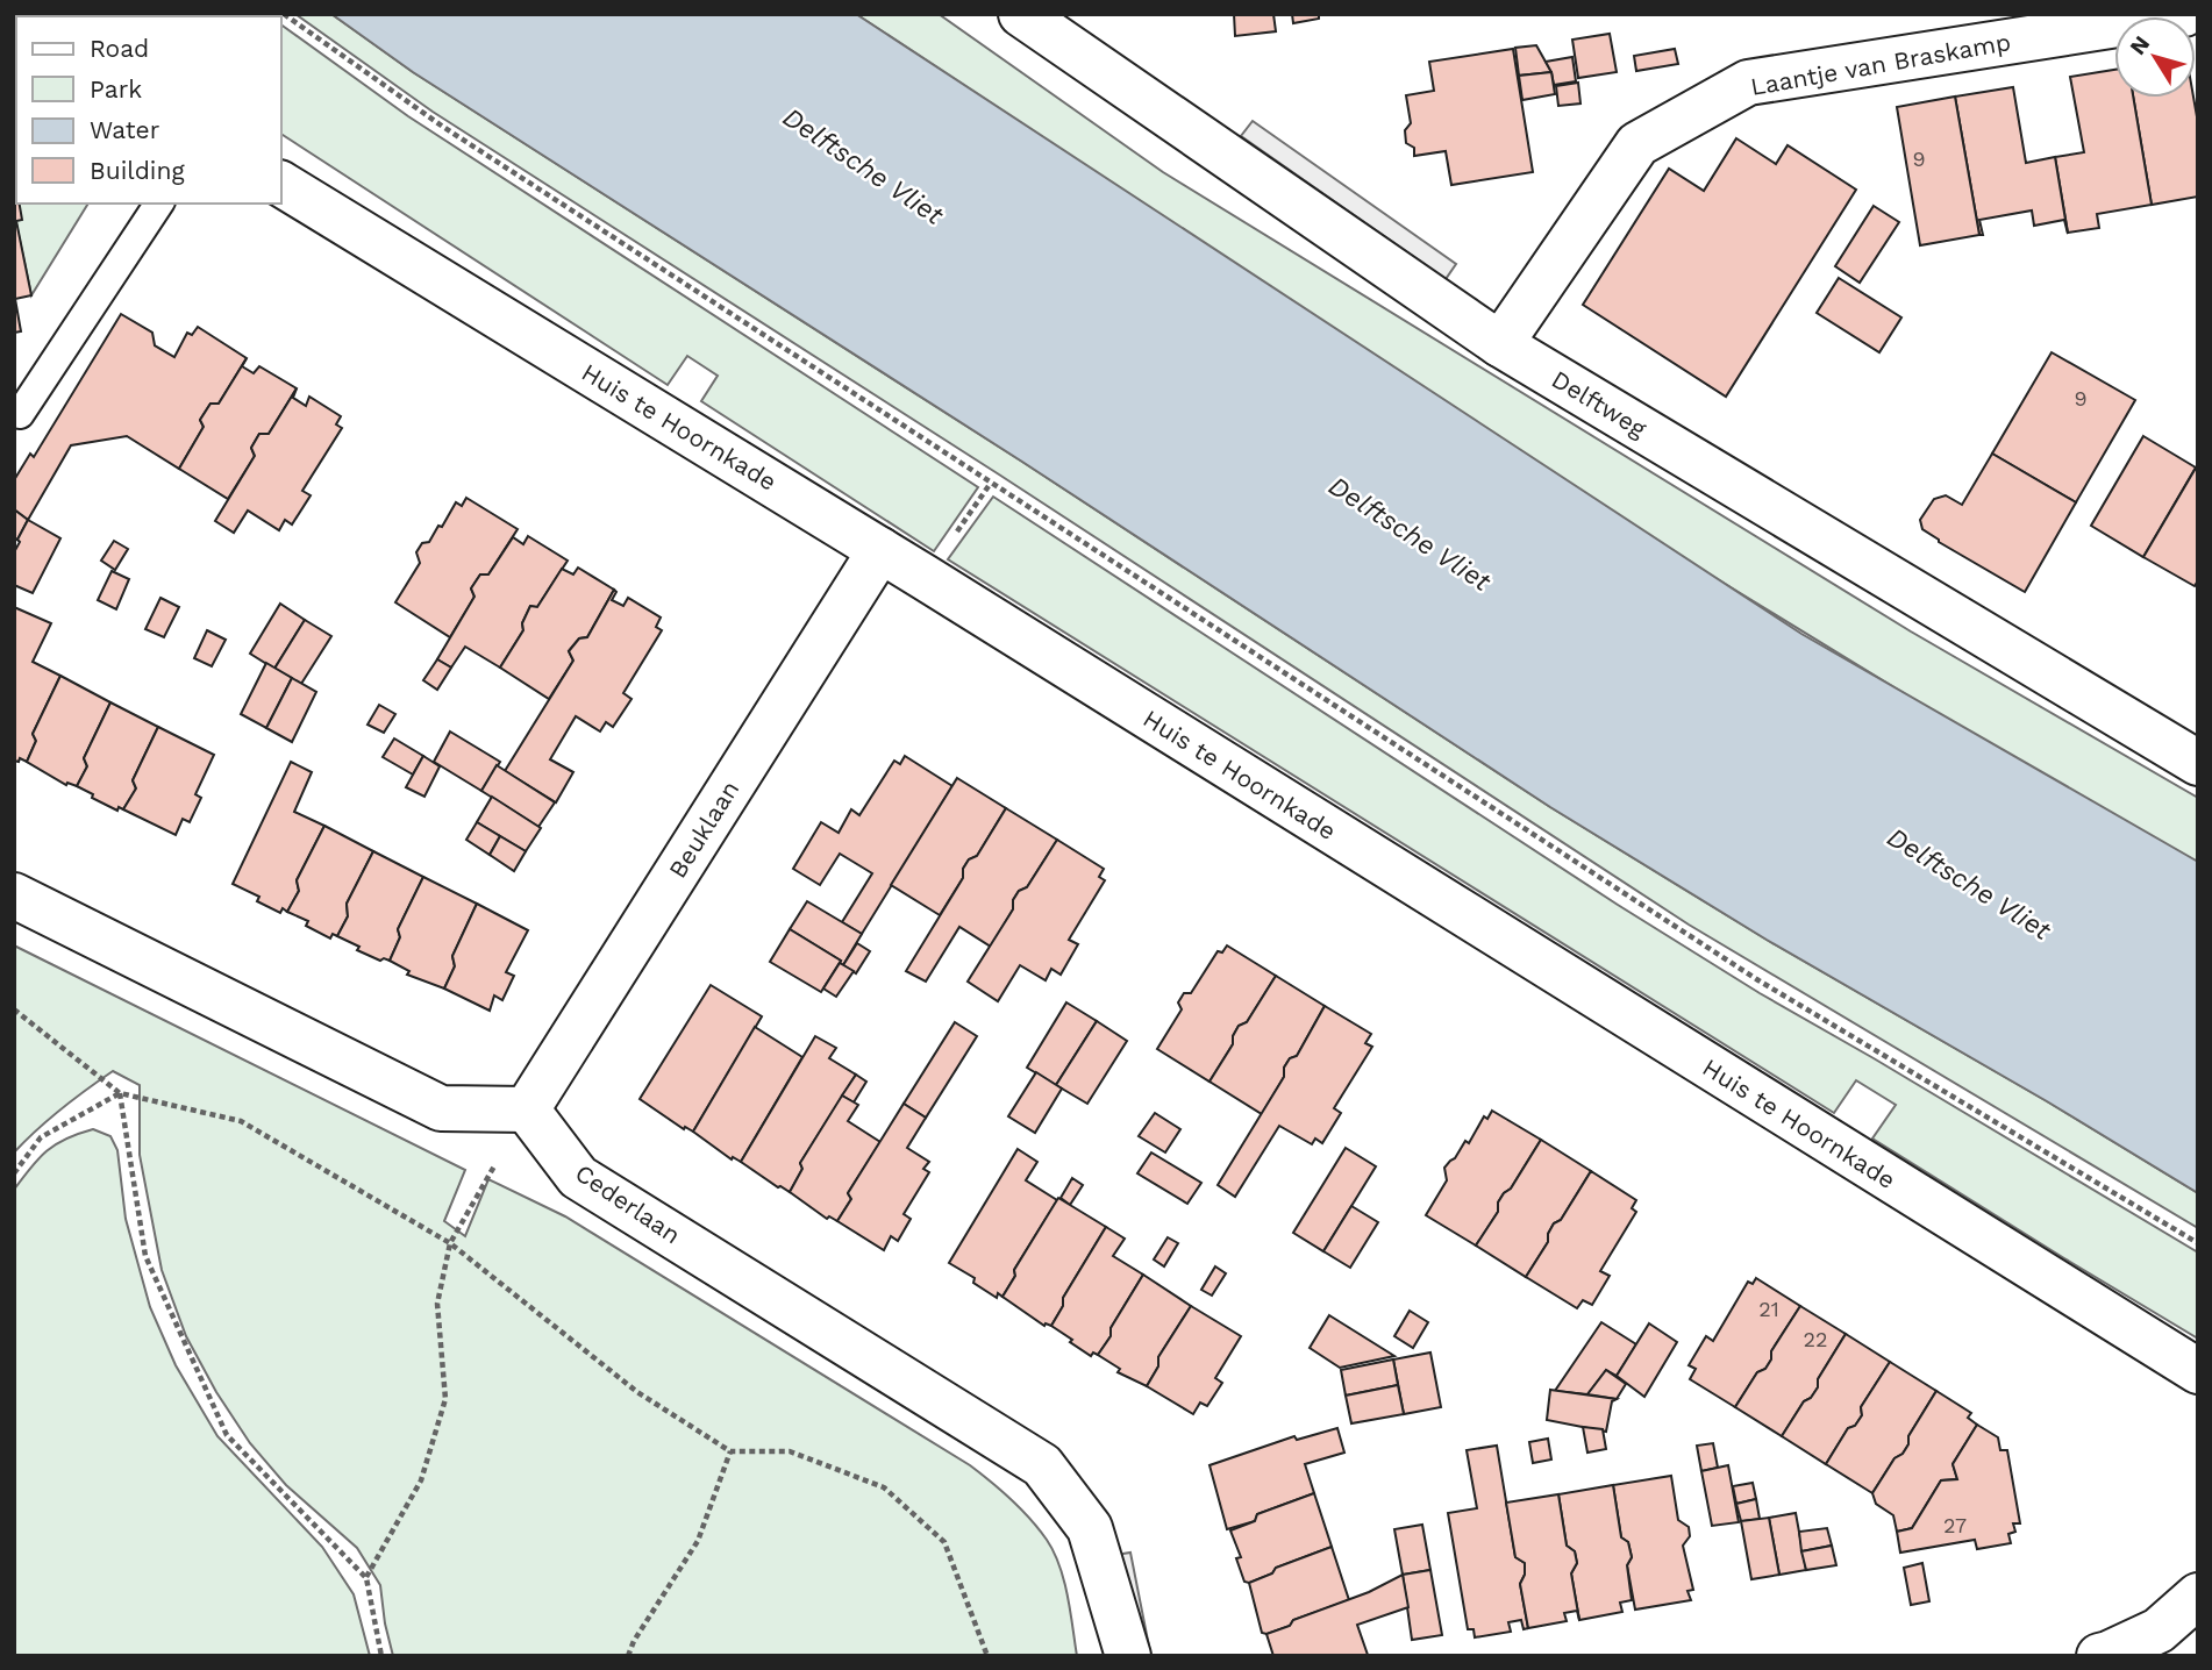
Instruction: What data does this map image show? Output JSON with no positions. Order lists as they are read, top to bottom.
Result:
{
  "streets": {
    "street": [
      "Laantje van Braskamp",
      "Delftweg",
      "Huis te Hoornkade",
      "Beuklaan",
      "Cederlaan"
    ]
  },
  "crossings": [
    ["Laantje van Braskamp", "Delftweg"],
    ["Huis te Hoornkade", "Beuklaan"],
    ["Beuklaan", "Cederlaan"]
  ],
  "water": ["Delftsche Vliet"],
  "house_numbers": [
    "9",
    "9",
    "21",
    "22",
    "27"
  ],
  "legend": [
    "Road",
    "Park",
    "Water",
    "Building"
  ],
  "north": "top left"
}
